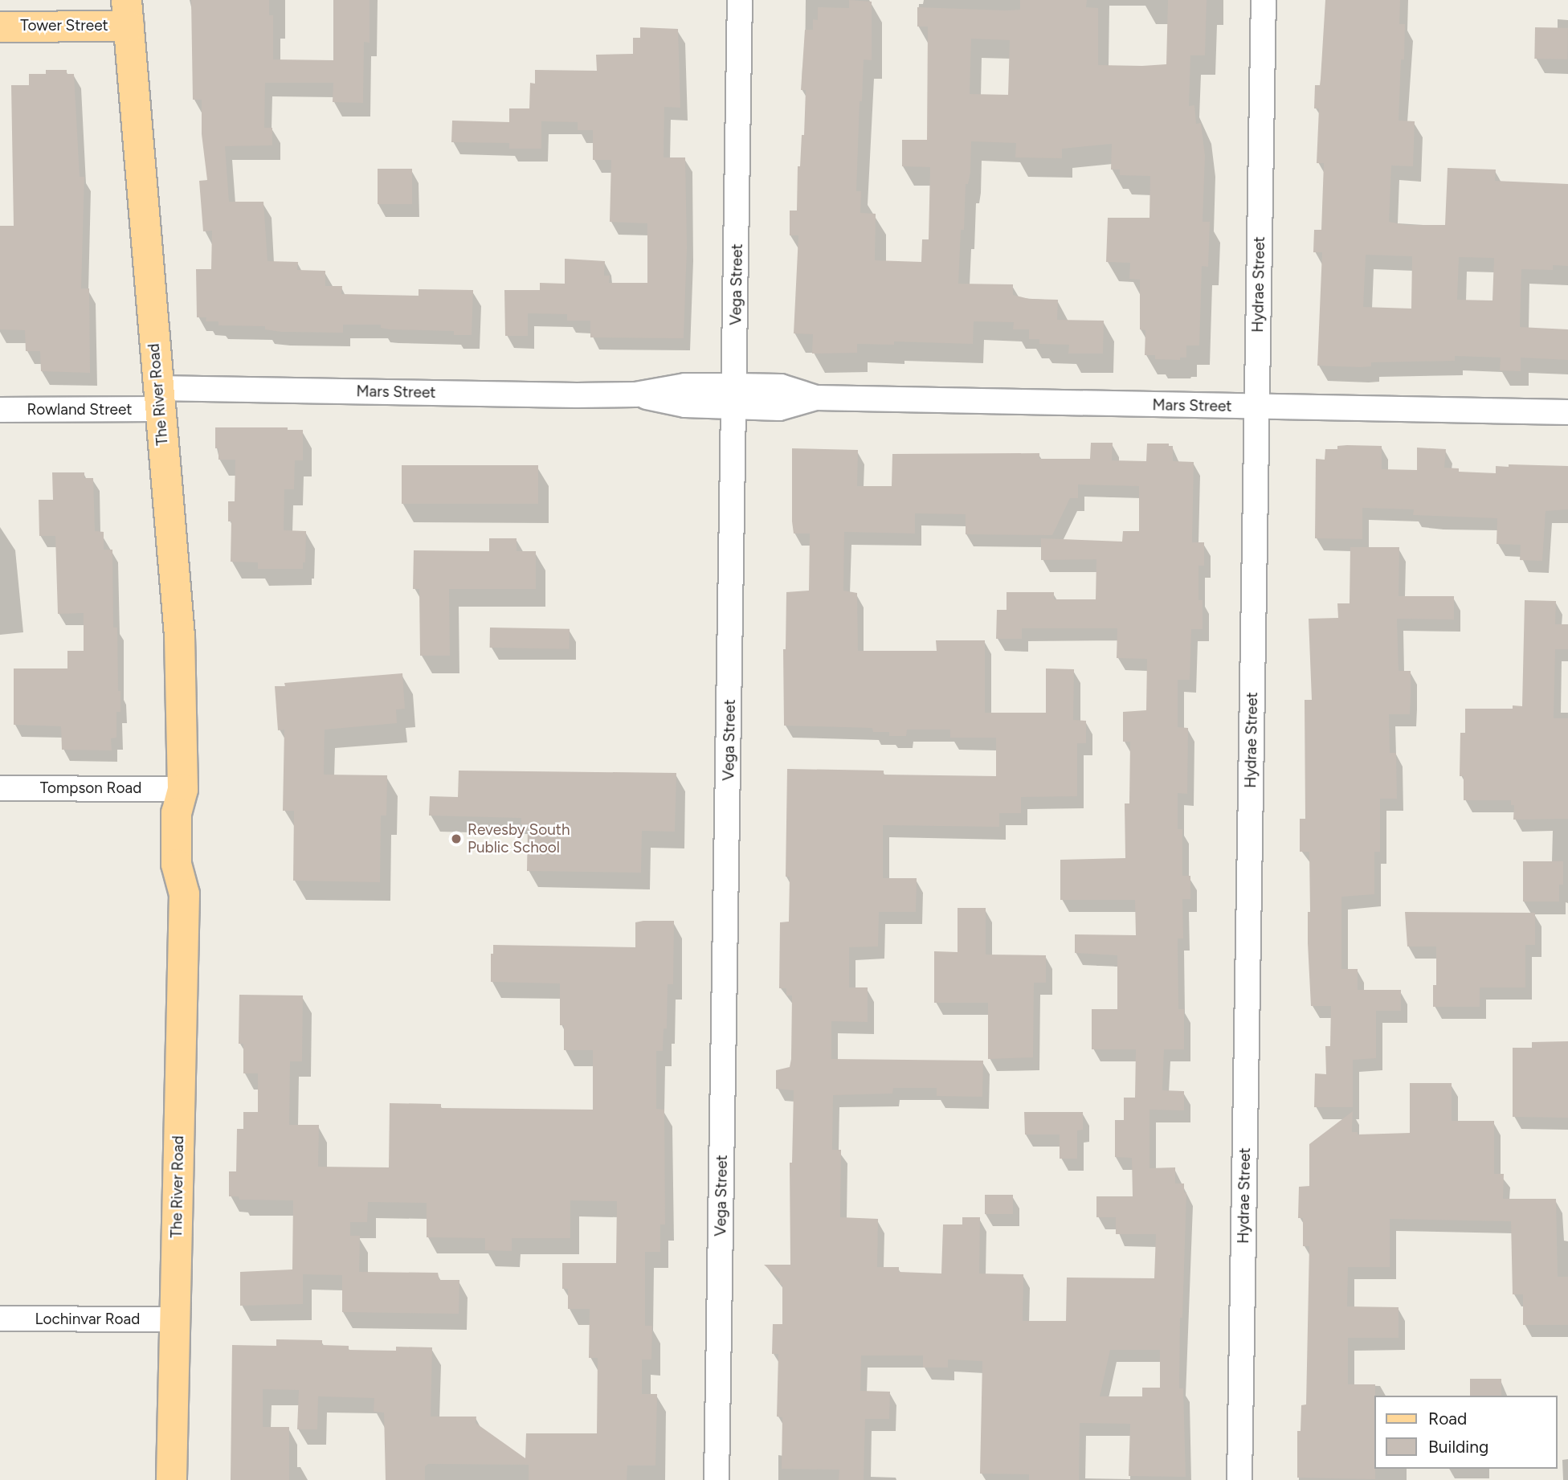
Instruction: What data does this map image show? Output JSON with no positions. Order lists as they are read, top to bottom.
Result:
{
  "streets": {
    "main road": ["Tower Street", "The River Road"],
    "street": [
      "Vega Street",
      "Hydrae Street",
      "Mars Street",
      "Rowland Street",
      "Tompson Road",
      "Lochinvar Road"
    ]
  },
  "crossings": [
    ["Tower Street", "The River Road"],
    ["Vega Street", "Mars Street"],
    ["Hydrae Street", "Mars Street"],
    ["Mars Street", "The River Road"],
    ["Mars Street", "Rowland Street"],
    ["The River Road", "Rowland Street"],
    ["The River Road", "Tompson Road"],
    ["The River Road", "Lochinvar Road"]
  ],
  "places": ["Revesby South Public School"],
  "legend": ["Road", "Building"]
}
